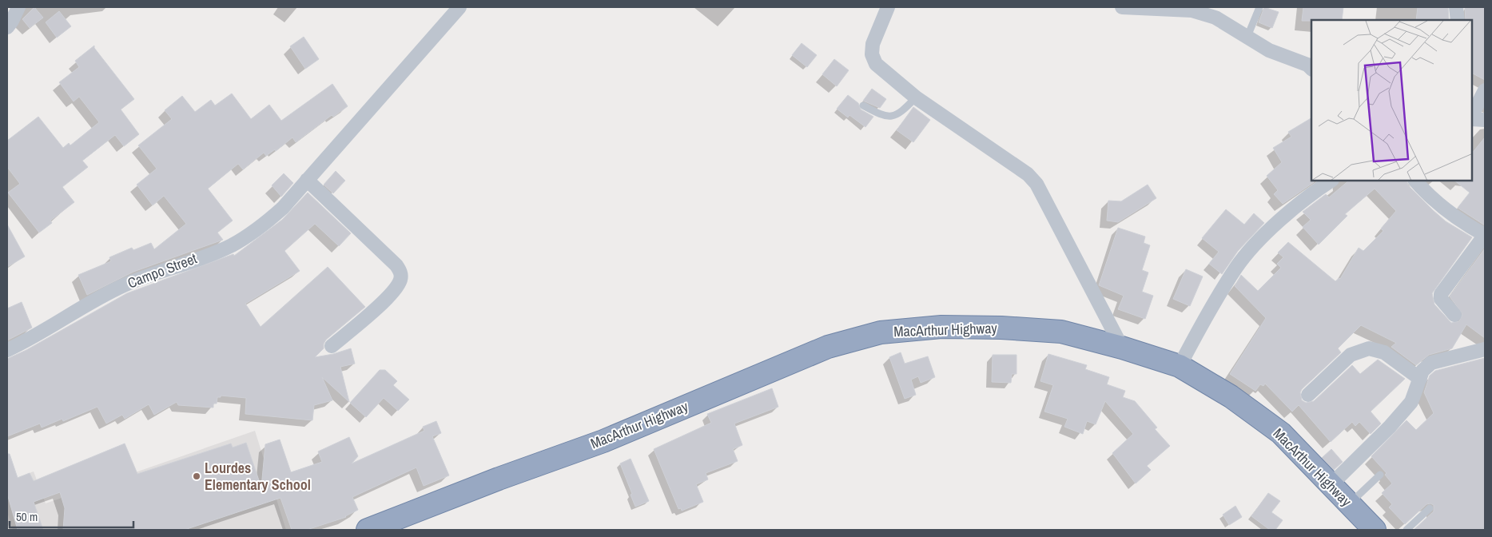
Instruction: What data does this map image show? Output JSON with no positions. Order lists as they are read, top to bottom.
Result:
{
  "streets": {
    "highway": ["MacArthur Highway"],
    "street": ["Campo Street"]
  },
  "places": ["Lourdes Elementary School"],
  "scale_bar": "50 m"
}
